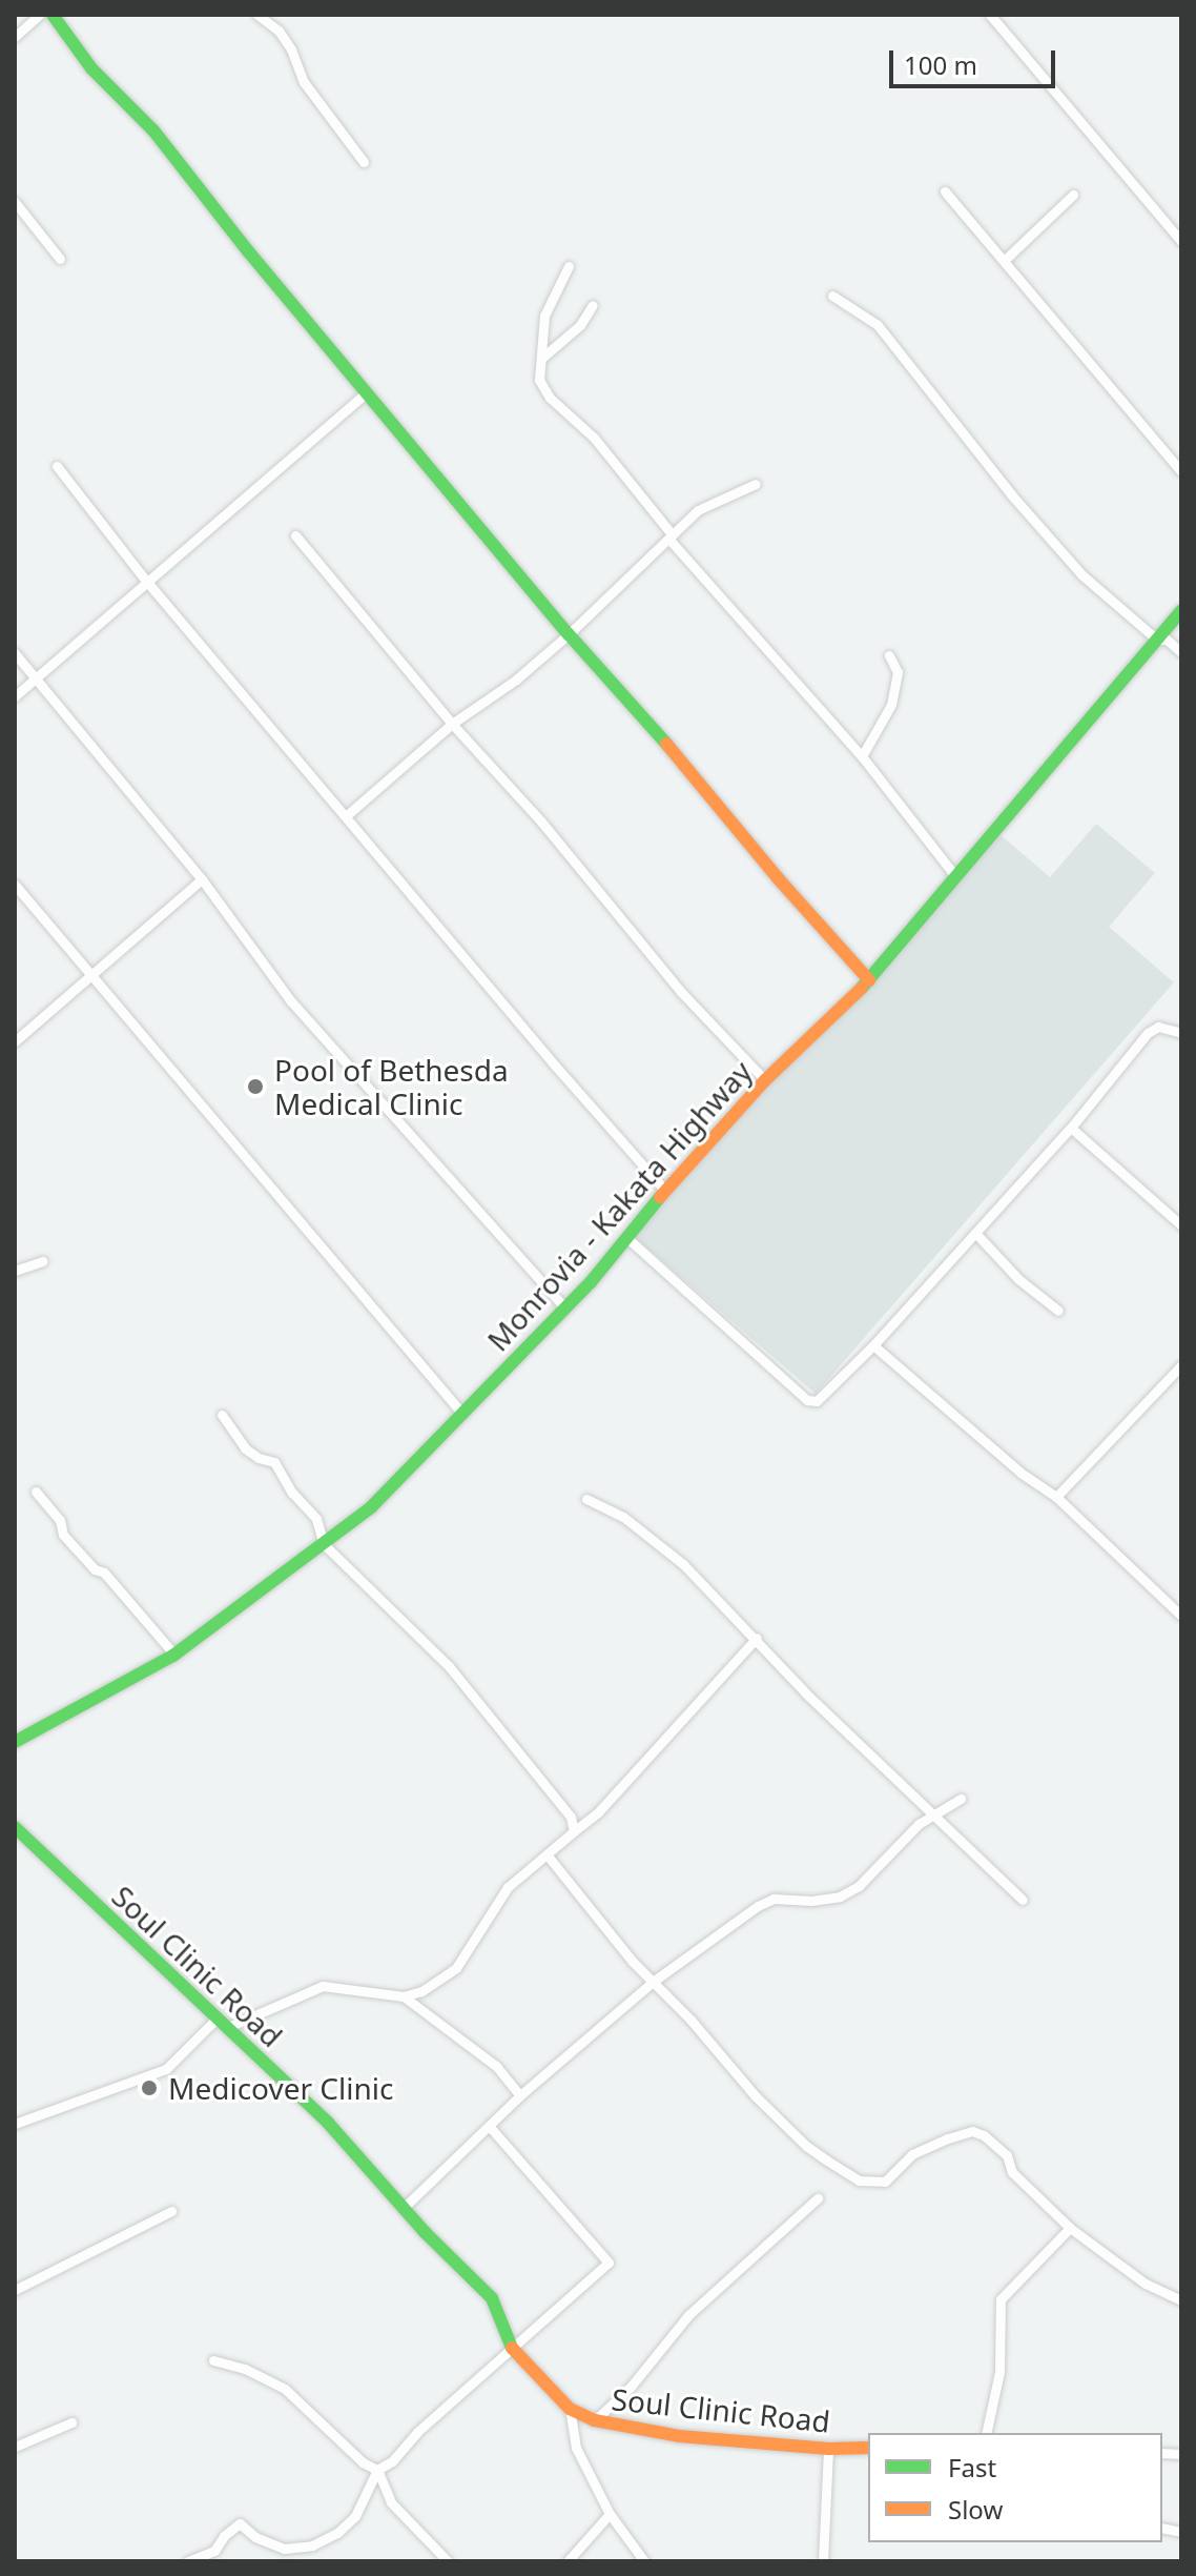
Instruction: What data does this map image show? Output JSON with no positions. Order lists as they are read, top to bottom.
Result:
{
  "streets": {
    "main road": ["Monrovia - Kakata Highway", "Soul Clinic Road"]
  },
  "places": ["Pool of Bethesda Medical Clinic", "Medicover Clinic"],
  "legend": ["Fast", "Slow"],
  "scale_bar": "100 m"
}
